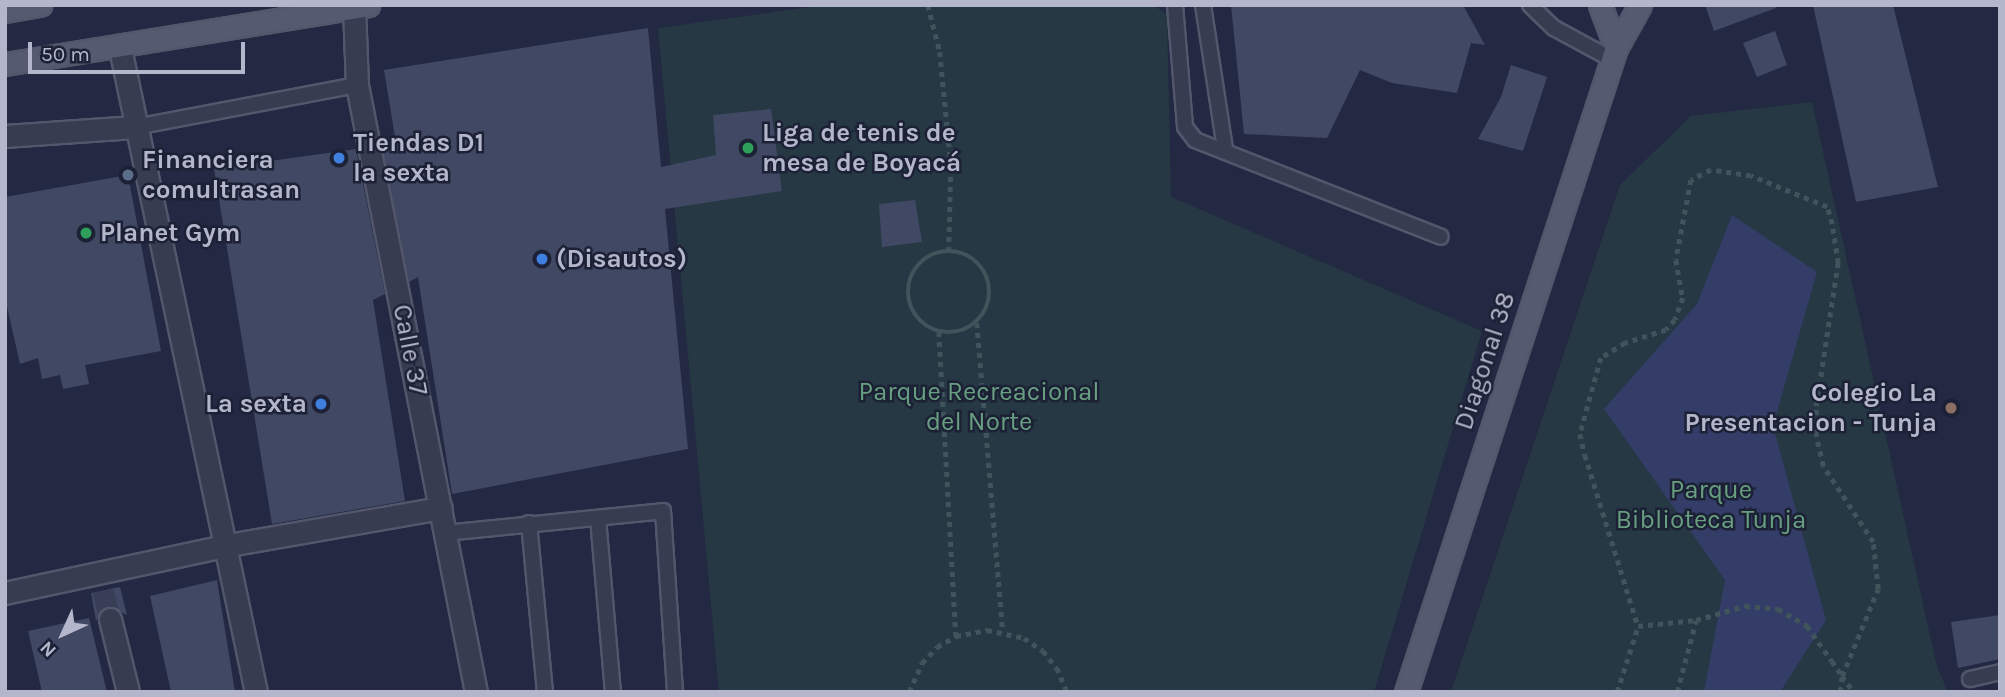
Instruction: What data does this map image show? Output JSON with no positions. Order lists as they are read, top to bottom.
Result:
{
  "streets": {
    "main road": ["Diagonal 38"],
    "street": ["Calle 37"]
  },
  "parks": ["Parque Recreacional del Norte", "Parque Biblioteca Tunja"],
  "places": [
    "Liga de tenis de mesa de Boyacá",
    "Tiendas D1 la sexta",
    "Financiera comultrasan",
    "Planet Gym",
    "(Disautos)",
    "La sexta",
    "Colegio La Presentacion - Tunja"
  ],
  "scale_bar": "50 m",
  "north": "bottom left"
}
